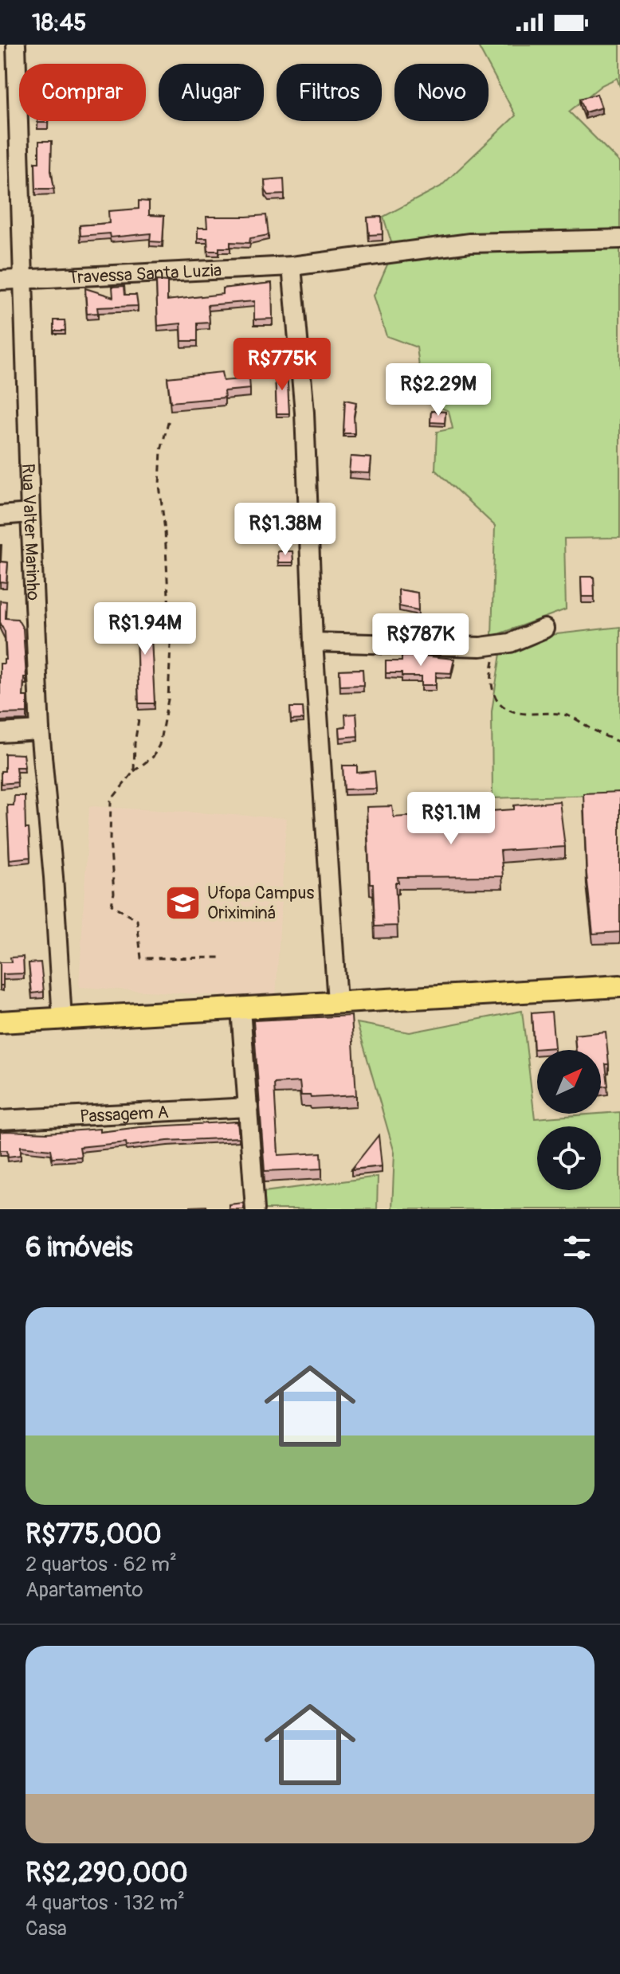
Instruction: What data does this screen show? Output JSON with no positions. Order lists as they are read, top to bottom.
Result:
{
  "streets": {
    "street": ["Travessa Santa Luzia", "Rua Valter Marinho", "Passagem A"]
  },
  "crossings": [
    ["Travessa Santa Luzia", "Rua Valter Marinho"]
  ],
  "places": {
    "school or university": ["Ufopa Campus Oriximiná"]
  },
  "north": "top right",
  "page": {
    "status": "18:45",
    "chip": [
      "Comprar",
      "Alugar",
      "Filtros",
      "Novo"
    ],
    "price": [
      "R$775K",
      "R$2.29M",
      "R$1.38M",
      "R$1.94M",
      "R$787K",
      "R$1.1M"
    ],
    "heading": "6 imóveis",
    "list": [
      {
        "name": "R$775,000",
        "note": "2 quartos · 62 m² · Apartamento"
      },
      {
        "name": "R$2,290,000",
        "note": "4 quartos · 132 m² · Casa"
      }
    ]
  }
}
